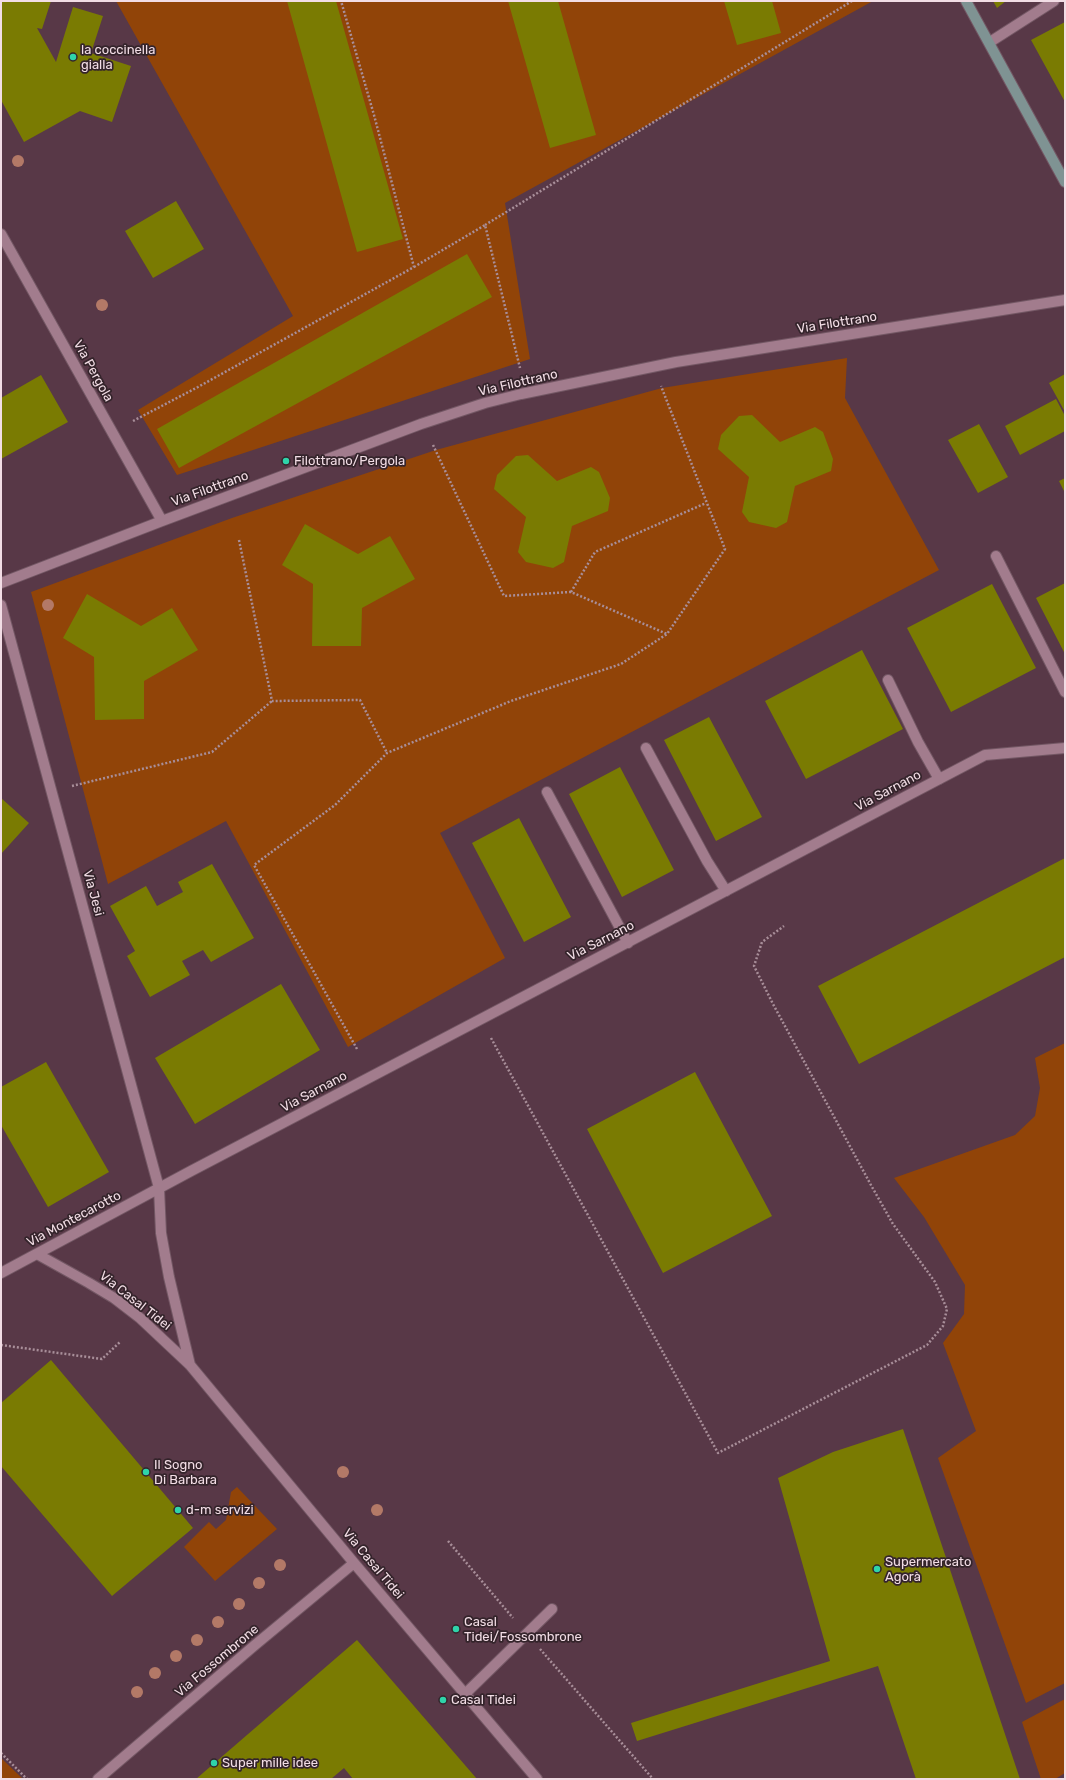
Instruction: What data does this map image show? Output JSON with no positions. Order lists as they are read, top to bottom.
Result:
{
  "streets": {
    "street": [
      "Via Filottrano",
      "Via Pergola",
      "Via Sarnano",
      "Via Jesi",
      "Via Montecarotto",
      "Via Casal Tidei",
      "Via Fossombrone"
    ]
  },
  "crossings": [
    ["Via Filottrano", "Via Pergola"],
    ["Via Sarnano", "Via Jesi"],
    ["Via Sarnano", "Via Montecarotto"],
    ["Via Sarnano", "Via Casal Tidei"],
    ["Via Jesi", "Via Montecarotto"],
    ["Via Jesi", "Via Casal Tidei"],
    ["Via Montecarotto", "Via Casal Tidei"],
    ["Via Casal Tidei", "Via Fossombrone"]
  ],
  "places": [
    "la coccinella gialla",
    "Filottrano/Pergola",
    "Il Sogno Di Barbara",
    "d-m servizi",
    "Supermercato Agorà",
    "Casal Tidei/Fossombrone",
    "Casal Tidei",
    "Super mille idee"
  ]
}
